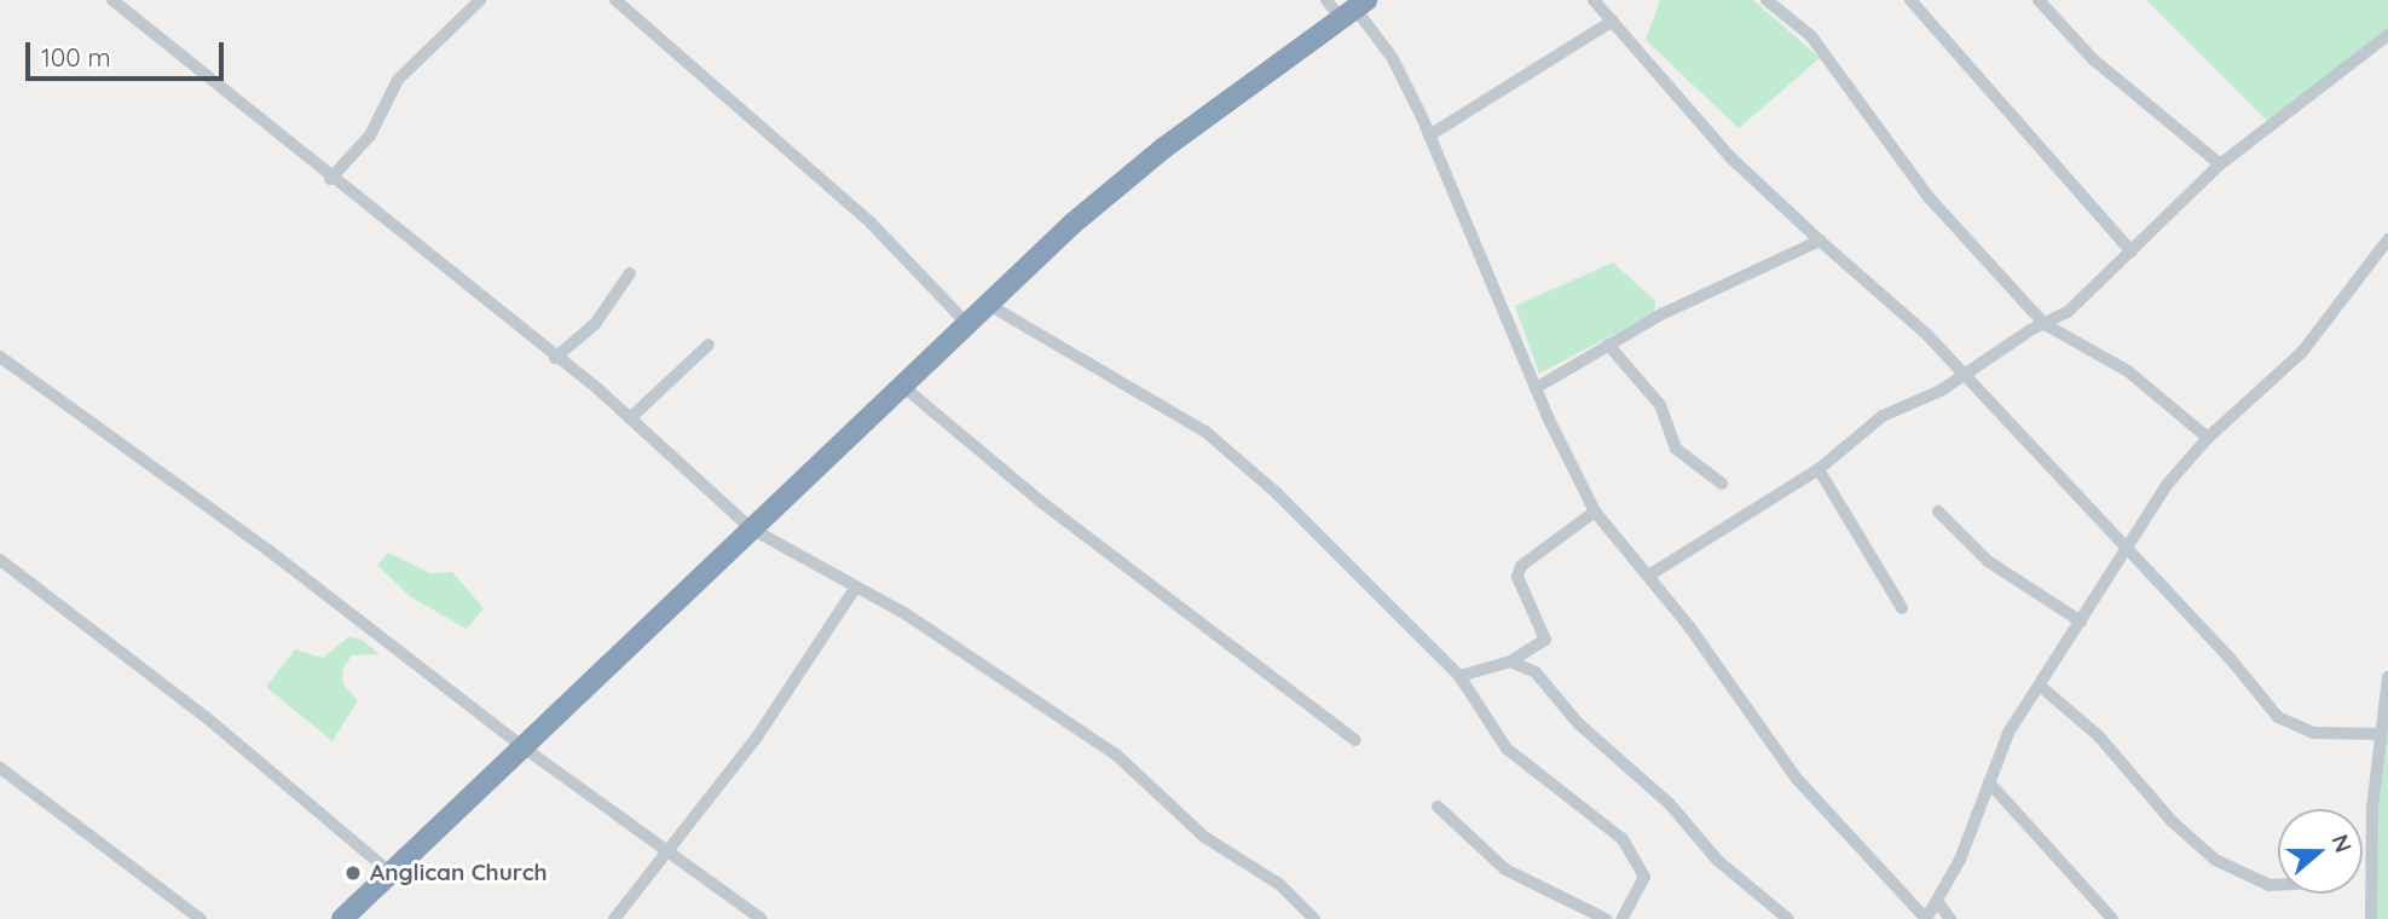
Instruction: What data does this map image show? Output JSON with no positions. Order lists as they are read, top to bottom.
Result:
{
  "places": ["Anglican Church"],
  "scale_bar": "100 m",
  "north": "right"
}
